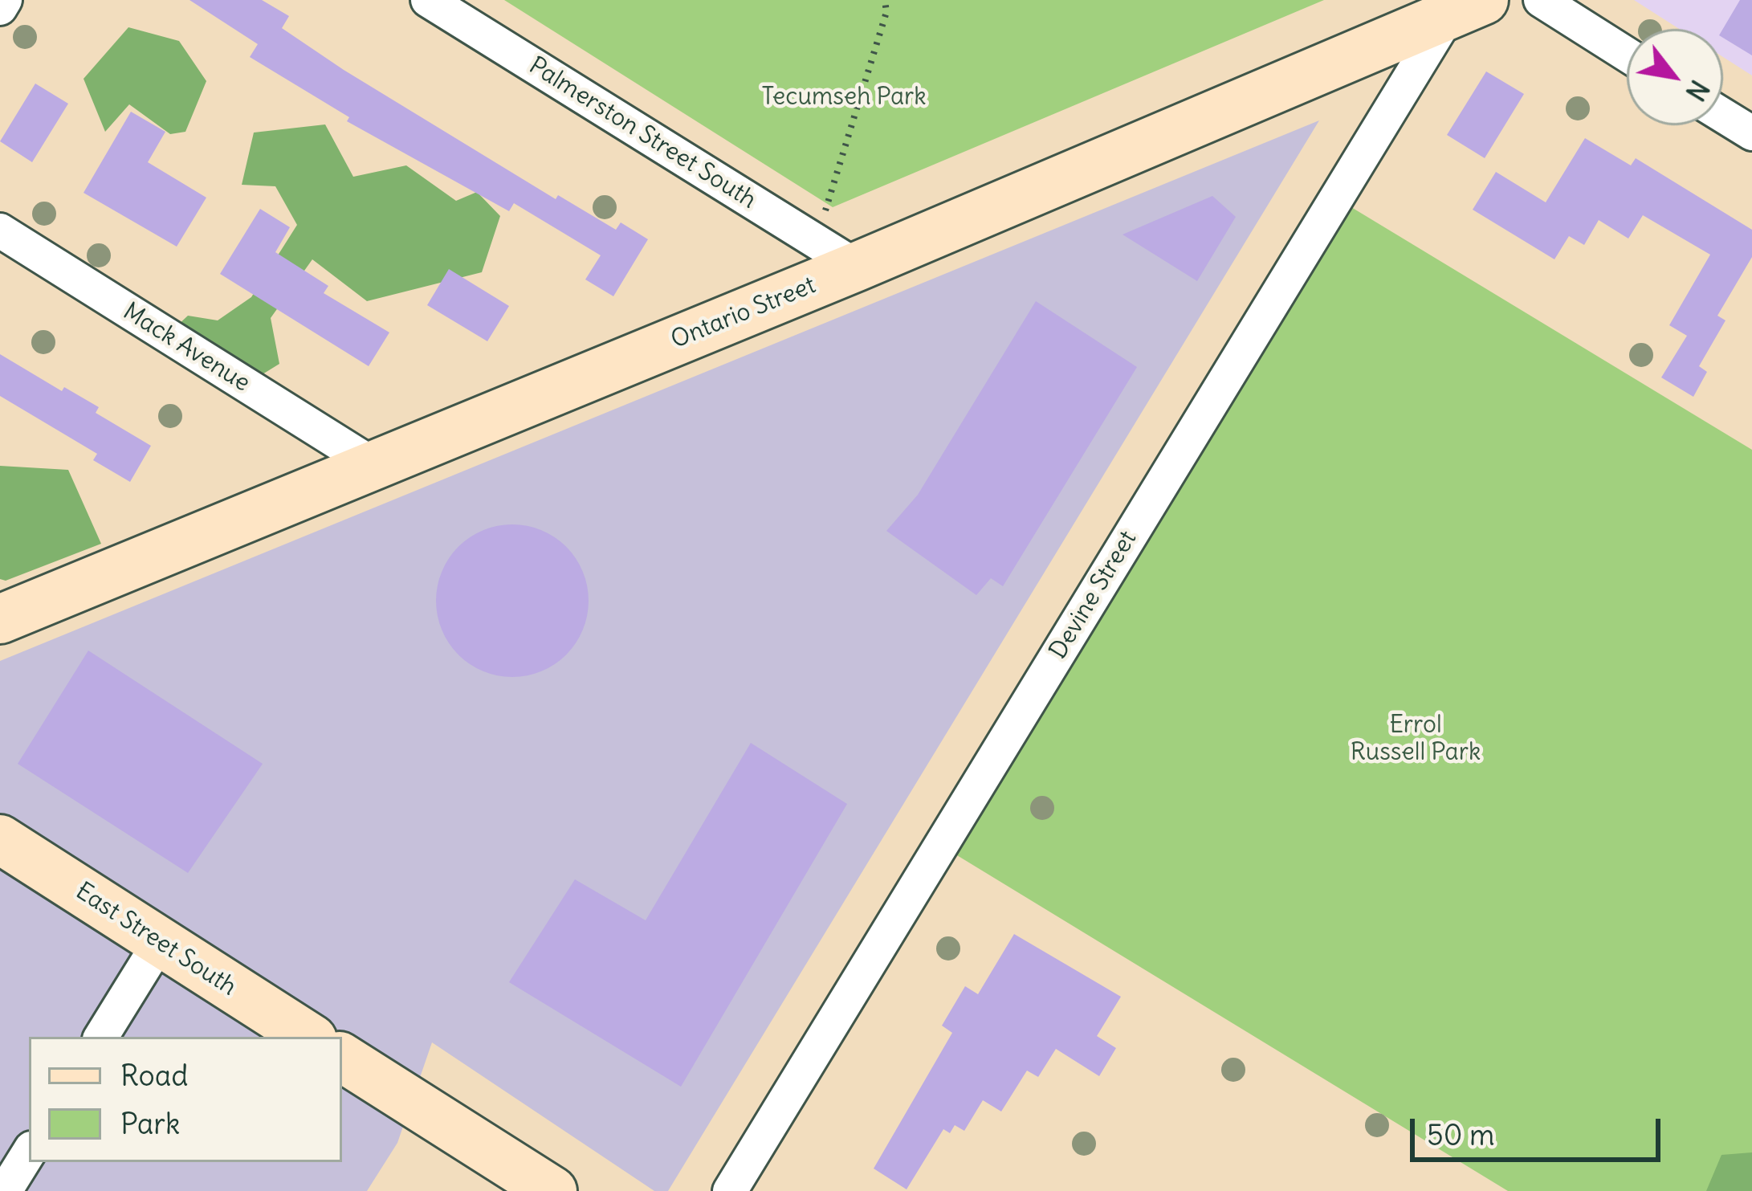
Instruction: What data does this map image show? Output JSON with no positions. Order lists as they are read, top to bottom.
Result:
{
  "streets": {
    "street": [
      "Palmerston Street South",
      "Ontario Street",
      "Mack Avenue",
      "Devine Street",
      "East Street South"
    ]
  },
  "crossings": [
    ["Palmerston Street South", "Ontario Street"],
    ["Ontario Street", "Mack Avenue"],
    ["Ontario Street", "Devine Street"]
  ],
  "parks": ["Tecumseh Park", "Errol Russell Park"],
  "legend": ["Road", "Park"],
  "scale_bar": "50 m",
  "north": "bottom right"
}
